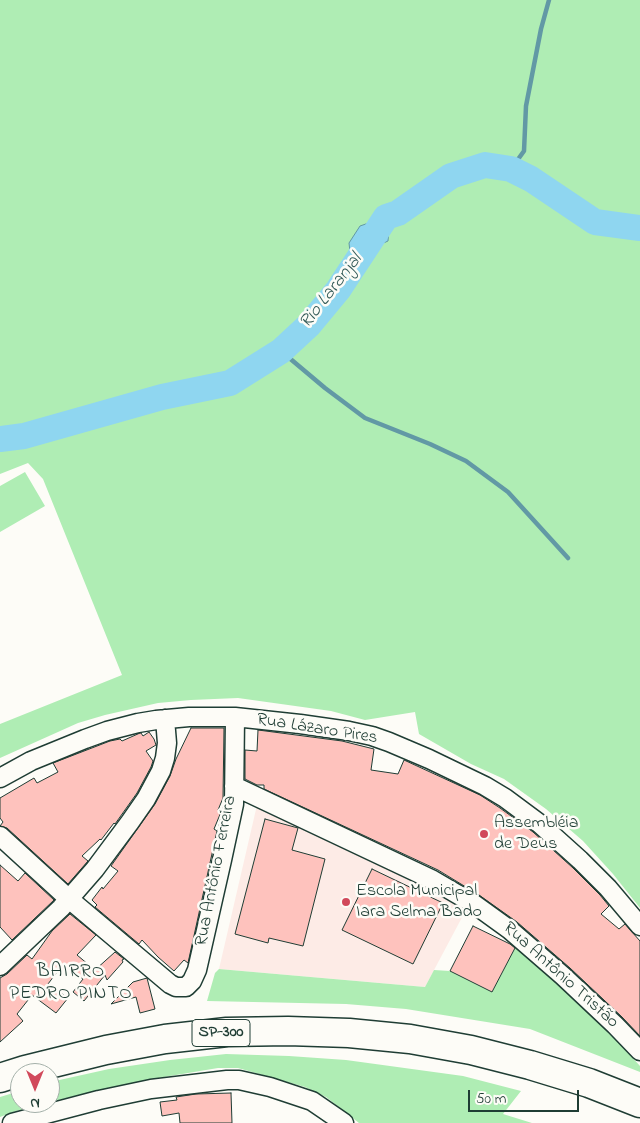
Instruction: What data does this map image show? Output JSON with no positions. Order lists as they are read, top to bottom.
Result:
{
  "streets": {
    "main road": ["SP-300"],
    "street": ["Rua Lázaro Pires", "Rua Antônio Ferreira", "Rua Antônio Tristão"]
  },
  "crossings": [
    ["Rua Lázaro Pires", "Rua Antônio Ferreira"],
    ["Rua Antônio Ferreira", "Rua Antônio Tristão"]
  ],
  "districts": ["BAIRRO PEDRO PINTO"],
  "water": ["Rio Laranjal"],
  "places": ["Assembléia de Deus", "Escola Municipal Iara Selma Bado"],
  "scale_bar": "50 m",
  "north": "bottom"
}
